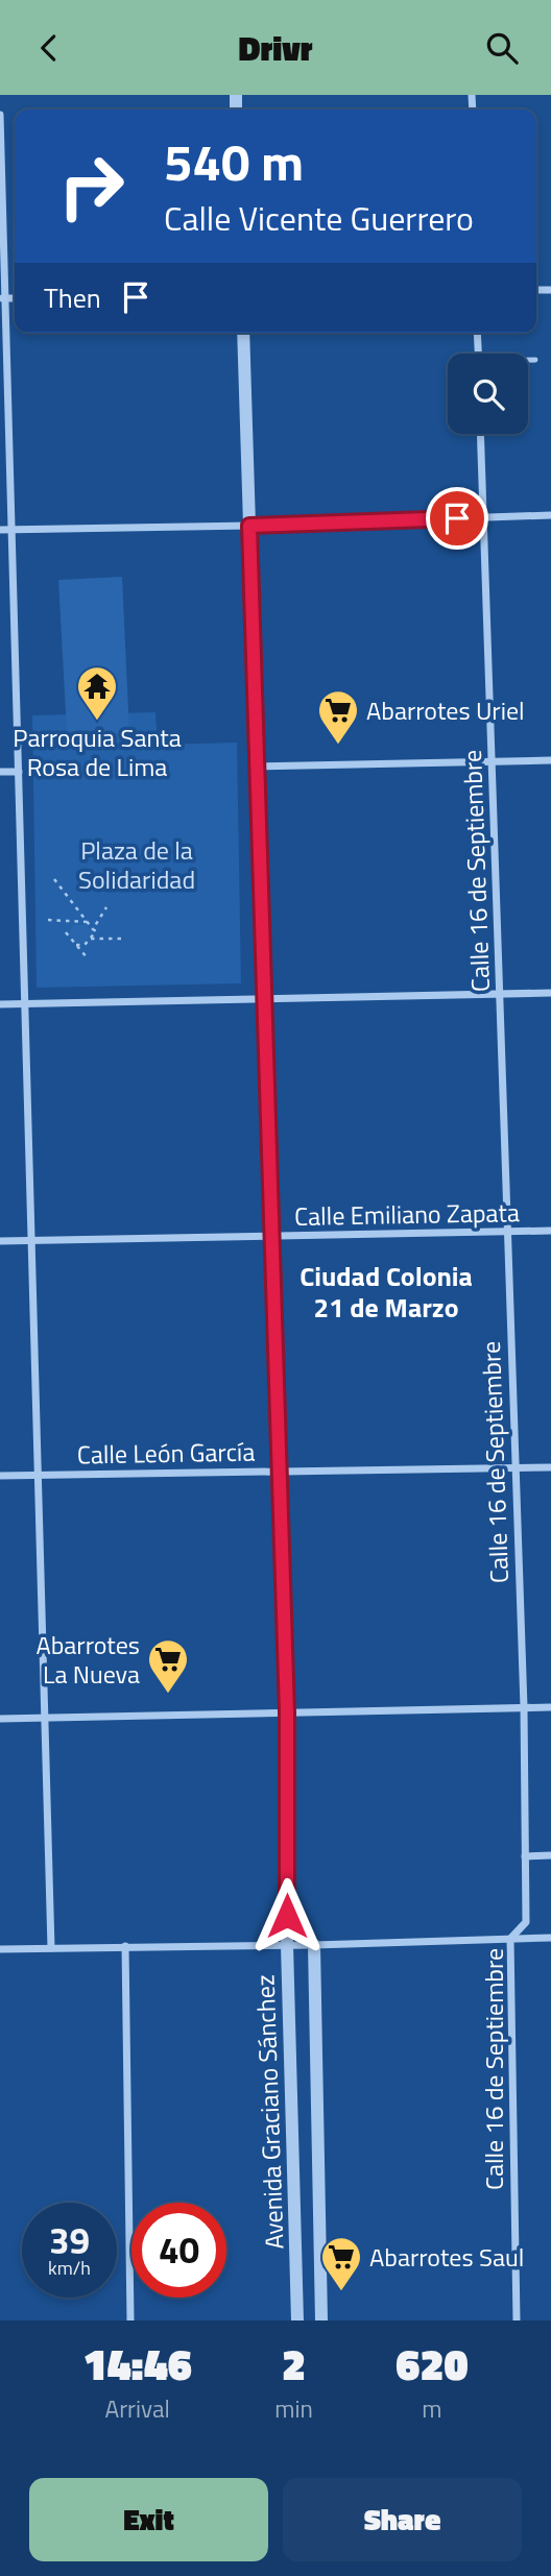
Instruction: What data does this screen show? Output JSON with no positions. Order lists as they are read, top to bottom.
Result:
{
  "streets": {
    "street": [
      "Calle 16 de Septiembre",
      "Calle Emiliano Zapata",
      "Calle León García",
      "Avenida Graciano Sánchez"
    ]
  },
  "crossings": [
    ["Calle 16 de Septiembre", "Calle Emiliano Zapata"],
    ["Calle 16 de Septiembre", "Calle León García"],
    ["Calle Emiliano Zapata", "Avenida Graciano Sánchez"],
    ["Calle León García", "Avenida Graciano Sánchez"]
  ],
  "districts": ["Ciudad Colonia 21 de Marzo"],
  "parks": ["Plaza de la Solidaridad"],
  "places": {
    "temple": ["Parroquia Santa Rosa de Lima"],
    "supermarket": ["Abarrotes Uriel", "Abarrotes La Nueva", "Abarrotes Saul"]
  },
  "page": {
    "header": "Drivr",
    "turn": ["540 m", "Calle Vicente Guerrero"],
    "then": "Then",
    "speed": "39 km/h",
    "limit": "40",
    "eta": [
      "14:46",
      "Arrival",
      "2",
      "min",
      "620",
      "m"
    ],
    "buttons": ["Exit", "Share"]
  }
}
